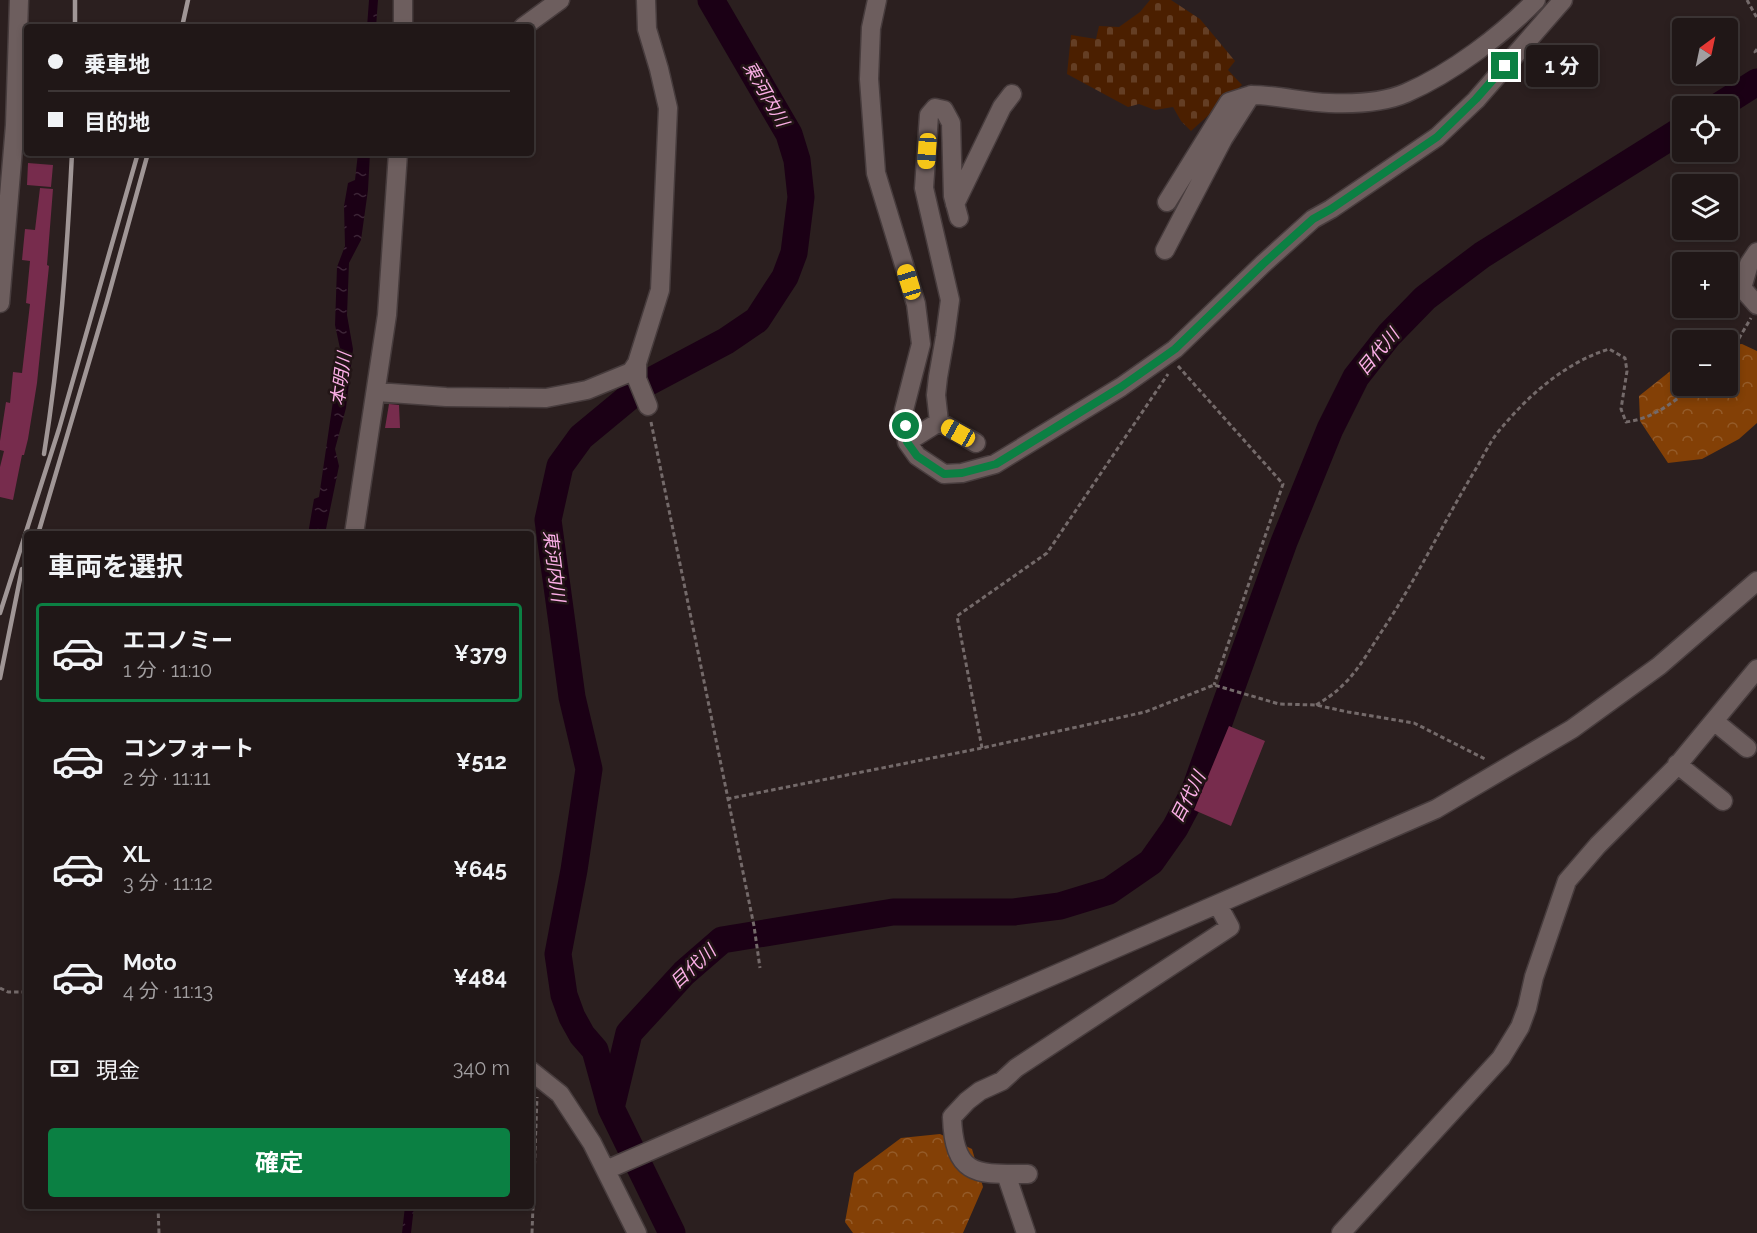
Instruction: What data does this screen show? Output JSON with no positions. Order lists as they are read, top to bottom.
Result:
{
  "water": ["東河内川", "目代川", "本明川"],
  "north": "top right",
  "page": {
    "map_buttons": ["+", "−"],
    "banner": ["乗車地", "目的地"],
    "bubble": "1 分",
    "heading": "車両を選択",
    "list": [
      {
        "name": "エコノミー",
        "note": "1 分 · 11:10",
        "value": "¥379"
      },
      {
        "name": "コンフォート",
        "note": "2 分 · 11:11",
        "value": "¥512"
      },
      {
        "name": "XL",
        "note": "3 分 · 11:12",
        "value": "¥645"
      },
      {
        "name": "Moto",
        "note": "4 分 · 11:13",
        "value": "¥484"
      }
    ],
    "pay": ["現金", "340 m"],
    "buttons": "確定"
  }
}
